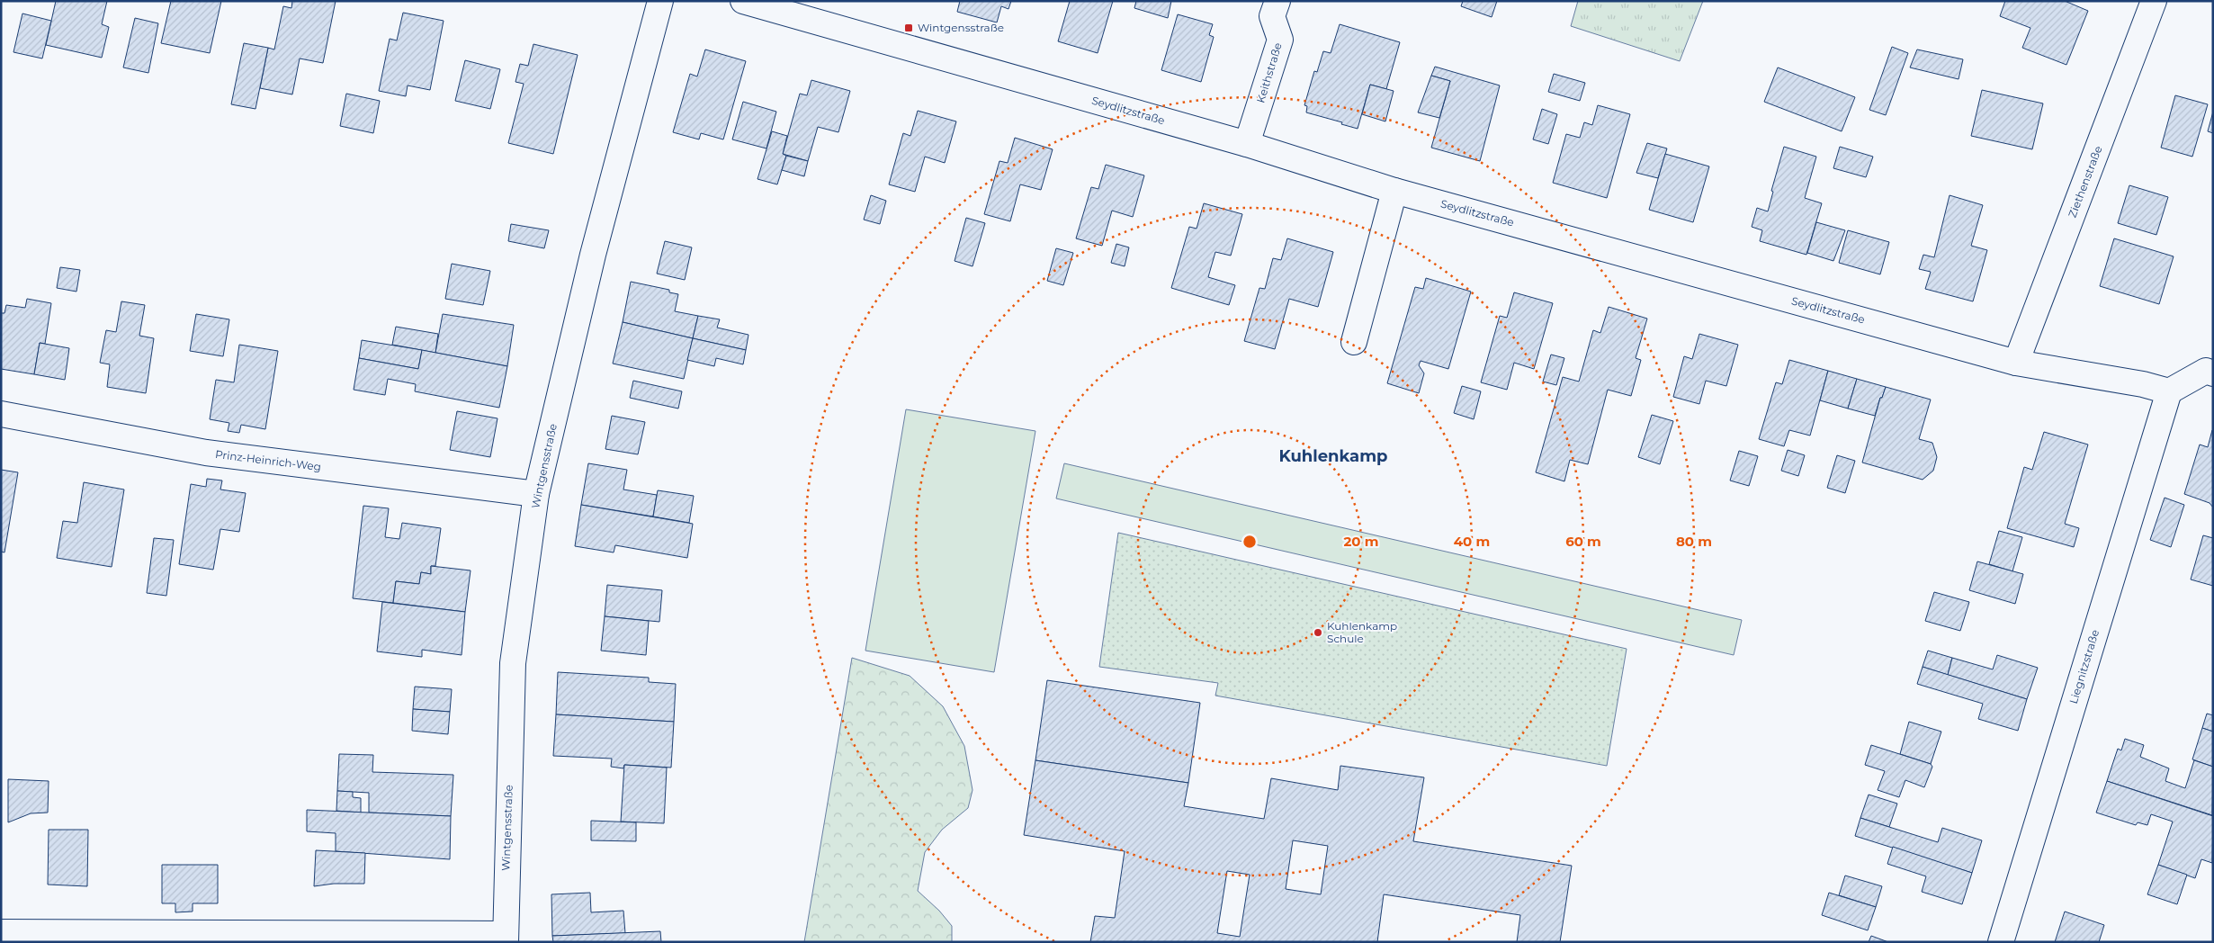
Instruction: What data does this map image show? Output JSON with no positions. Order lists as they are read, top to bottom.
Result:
{
  "streets": {
    "street": [
      "Keithstraße",
      "Seydlitzstraße",
      "Ziethenstraße",
      "Prinz-Heinrich-Weg",
      "Wintgensstraße",
      "Liegnitzstraße"
    ]
  },
  "crossings": [
    ["Keithstraße", "Seydlitzstraße"],
    ["Seydlitzstraße", "Ziethenstraße"],
    ["Seydlitzstraße", "Liegnitzstraße"],
    ["Prinz-Heinrich-Weg", "Wintgensstraße"]
  ],
  "districts": ["Kuhlenkamp"],
  "places": {
    "transit": ["Wintgensstraße"],
    "other": ["Kuhlenkamp Schule"]
  },
  "rings": [
    "20 m",
    "40 m",
    "60 m",
    "80 m"
  ]
}
